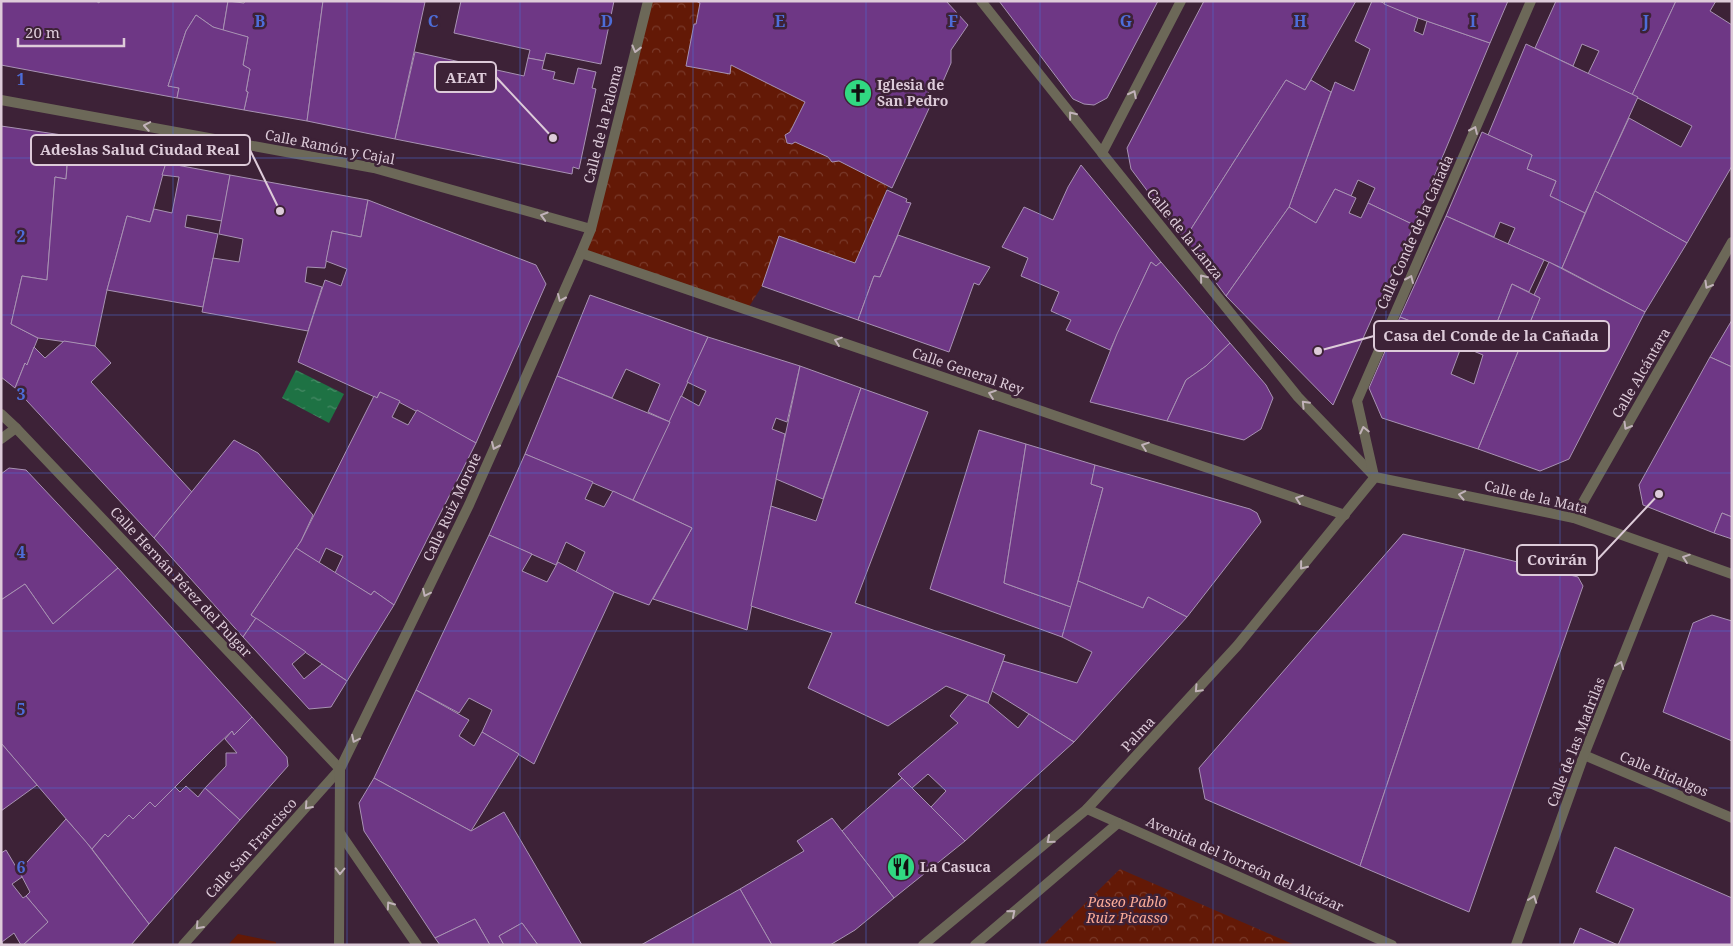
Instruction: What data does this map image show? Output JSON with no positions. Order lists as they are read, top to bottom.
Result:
{
  "streets": {
    "street": [
      "Calle de la Paloma",
      "Calle Ramón y Cajal",
      "Calle Conde de la Cañada",
      "Calle de la Lanza",
      "Calle General Rey",
      "Calle Alcántara",
      "Calle de la Mata",
      "Calle Ruiz Morote",
      "Calle Hernán Pérez del Pulgar",
      "Palma",
      "Calle de las Madrilas",
      "Calle Hidalgos",
      "Calle San Francisco",
      "Avenida del Torreón del Alcázar"
    ]
  },
  "crossings": [
    ["Calle de la Paloma", "Calle Ramón y Cajal"],
    ["Calle de la Paloma", "Calle General Rey"],
    ["Calle de la Paloma", "Calle Ruiz Morote"],
    ["Calle Conde de la Cañada", "Calle de la Lanza"],
    ["Calle Conde de la Cañada", "Calle de la Mata"],
    ["Calle de la Lanza", "Calle de la Mata"],
    ["Calle General Rey", "Calle Ruiz Morote"],
    ["Calle General Rey", "Palma"],
    ["Calle Alcántara", "Calle de la Mata"],
    ["Calle de la Mata", "Calle de las Madrilas"],
    ["Calle Ruiz Morote", "Calle Hernán Pérez del Pulgar"],
    ["Calle Ruiz Morote", "Calle San Francisco"],
    ["Calle Hernán Pérez del Pulgar", "Calle San Francisco"],
    ["Palma", "Avenida del Torreón del Alcázar"],
    ["Calle de las Madrilas", "Calle Hidalgos"]
  ],
  "one_way": [
    "Calle de la Paloma",
    "Calle Ramón y Cajal",
    "Calle Conde de la Cañada",
    "Calle de la Lanza",
    "Calle General Rey",
    "Calle Alcántara",
    "Calle de la Mata",
    "Calle Ruiz Morote",
    "Calle de las Madrilas",
    "Calle San Francisco"
  ],
  "parks": ["Paseo Pablo Ruiz Picasso"],
  "places": {
    "church": ["Iglesia de San Pedro"],
    "other": [
      "AEAT",
      "Adeslas Salud Ciudad Real",
      "Casa del Conde de la Cañada",
      "Covirán"
    ],
    "restaurant": ["La Casuca"]
  },
  "scale_bar": "20 m",
  "grid": {
    "columns": [
      "B",
      "C",
      "D",
      "E",
      "F",
      "G",
      "H",
      "I",
      "J"
    ],
    "rows": [
      "1",
      "2",
      "3",
      "4",
      "5",
      "6"
    ]
  }
}
